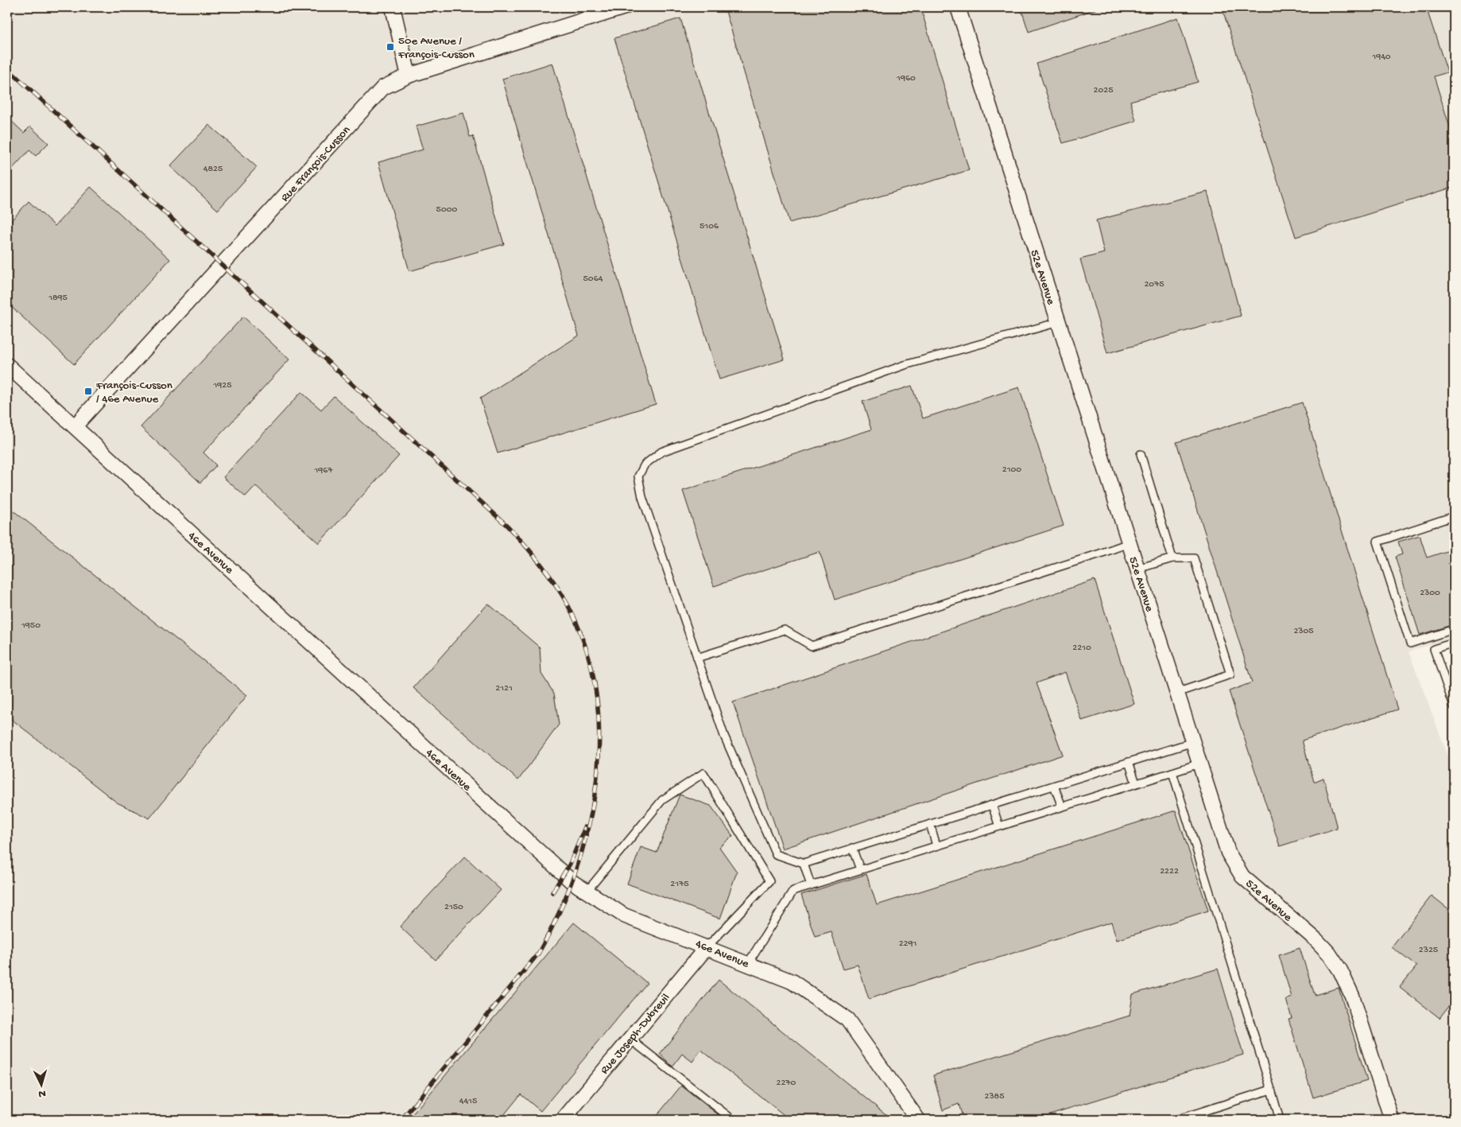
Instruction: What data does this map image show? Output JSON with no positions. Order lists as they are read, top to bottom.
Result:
{
  "streets": {
    "street": [
      "Rue François-Cusson",
      "52e Avenue",
      "46e Avenue",
      "Rue Joseph-Dubreuil"
    ]
  },
  "crossings": [
    ["Rue François-Cusson", "46e Avenue"],
    ["46e Avenue", "Rue Joseph-Dubreuil"]
  ],
  "places": {
    "transit": ["50e Avenue / François-Cusson", "François-Cusson / 46e Avenue"]
  },
  "house_numbers": [
    "1940",
    "1960",
    "2025",
    "4825",
    "5000",
    "5106",
    "5064",
    "2075",
    "1895",
    "1925",
    "2100",
    "1967",
    "2300",
    "1950",
    "2305",
    "2210",
    "2121",
    "2222",
    "2175",
    "2150",
    "2291",
    "2325",
    "2270",
    "2385",
    "4415"
  ],
  "north": "bottom"
}
